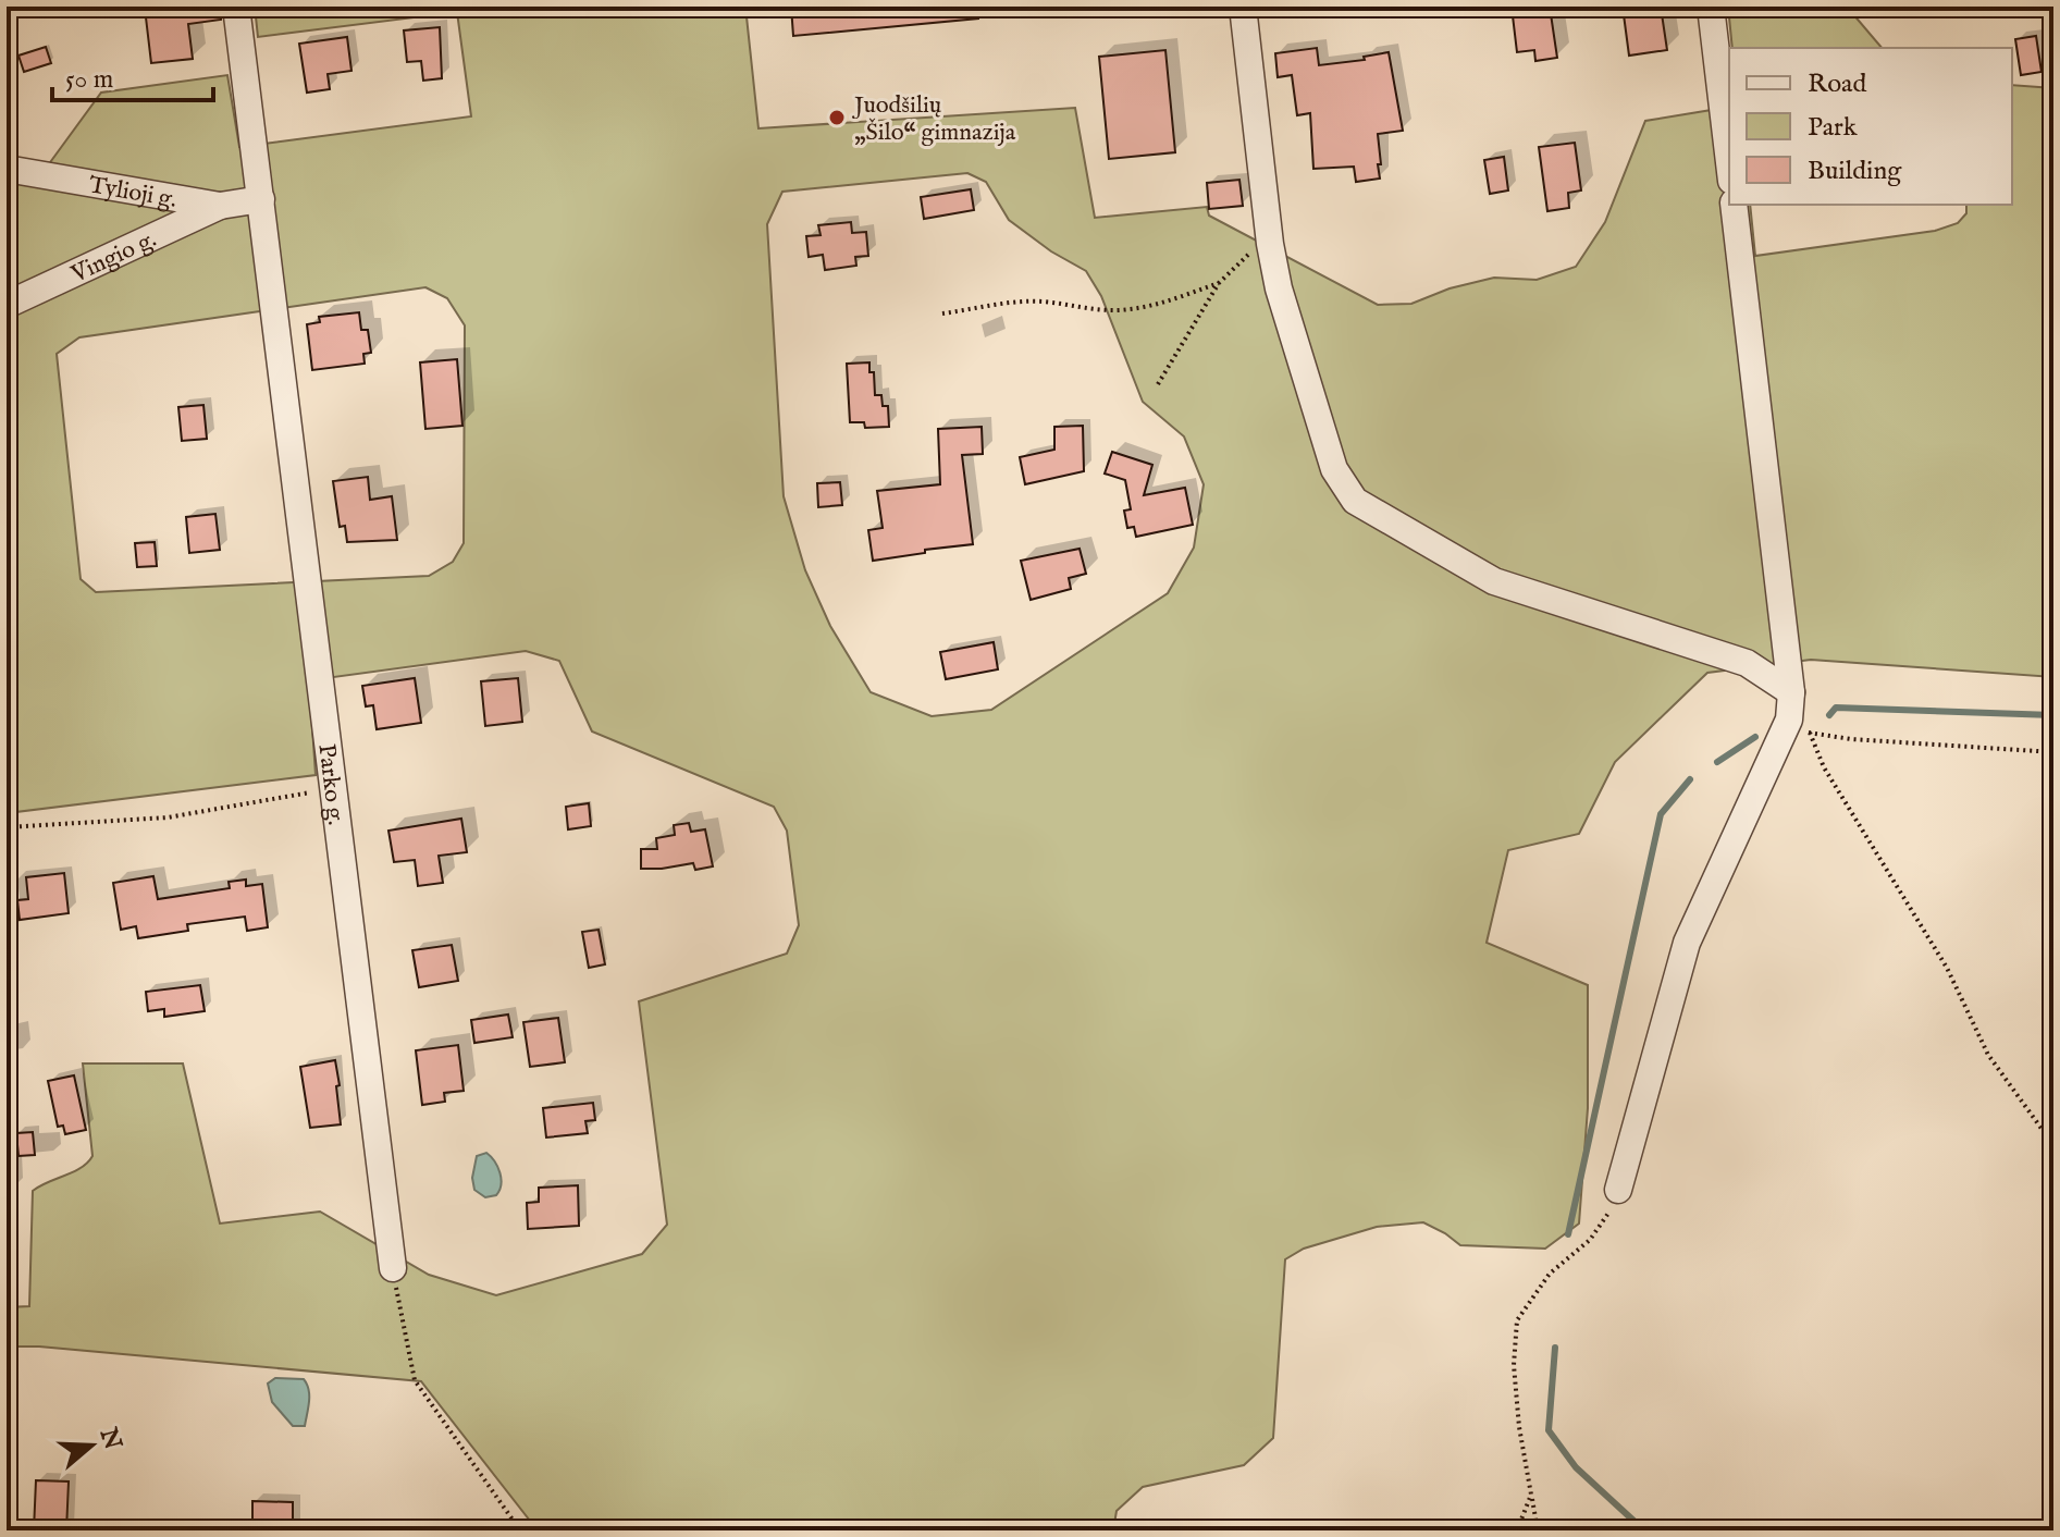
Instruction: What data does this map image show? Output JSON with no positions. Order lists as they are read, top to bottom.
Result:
{
  "streets": {
    "street": ["Tylioji g.", "Vingio g.", "Parko g."]
  },
  "crossings": [
    ["Tylioji g.", "Vingio g."],
    ["Tylioji g.", "Parko g."]
  ],
  "places": ["Juodšilių „Šilo“ gimnazija"],
  "legend": ["Road", "Park", "Building"],
  "scale_bar": "50 m",
  "north": "right"
}
